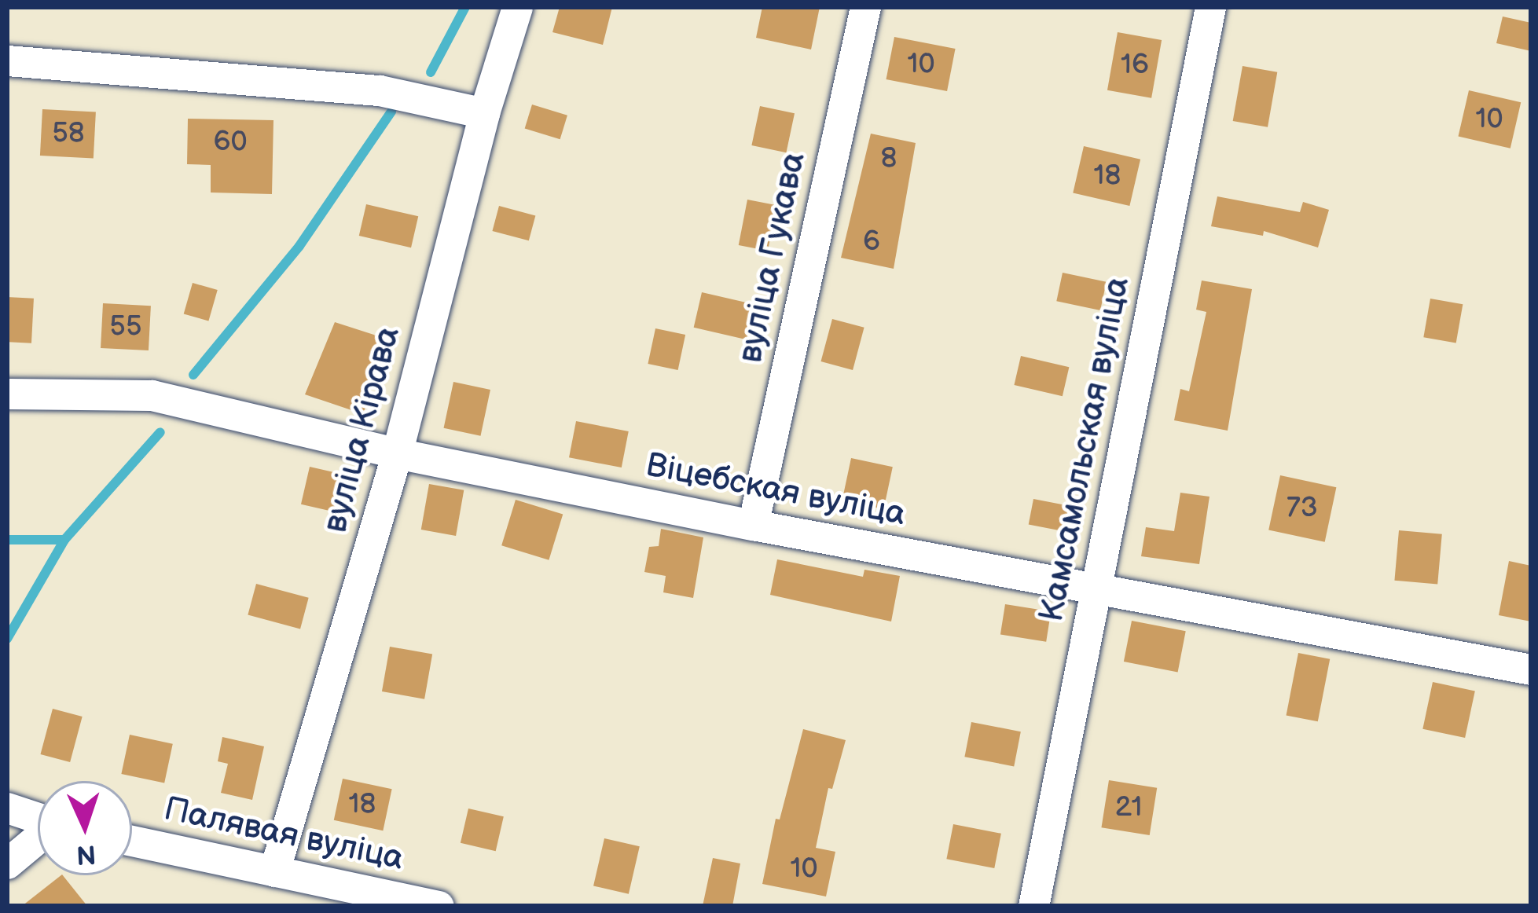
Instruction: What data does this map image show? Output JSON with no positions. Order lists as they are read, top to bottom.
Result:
{
  "streets": {
    "street": [
      "вуліца Гукава",
      "вуліца Кірава",
      "Камсамольская вуліца",
      "Віцебская вуліца",
      "Палявая вуліца"
    ]
  },
  "crossings": [
    ["вуліца Гукава", "Віцебская вуліца"],
    ["вуліца Кірава", "Віцебская вуліца"],
    ["вуліца Кірава", "Палявая вуліца"],
    ["Камсамольская вуліца", "Віцебская вуліца"]
  ],
  "house_numbers": [
    "10",
    "16",
    "10",
    "58",
    "60",
    "8",
    "18",
    "6",
    "55",
    "73",
    "18",
    "21",
    "10"
  ],
  "north": "bottom"
}
